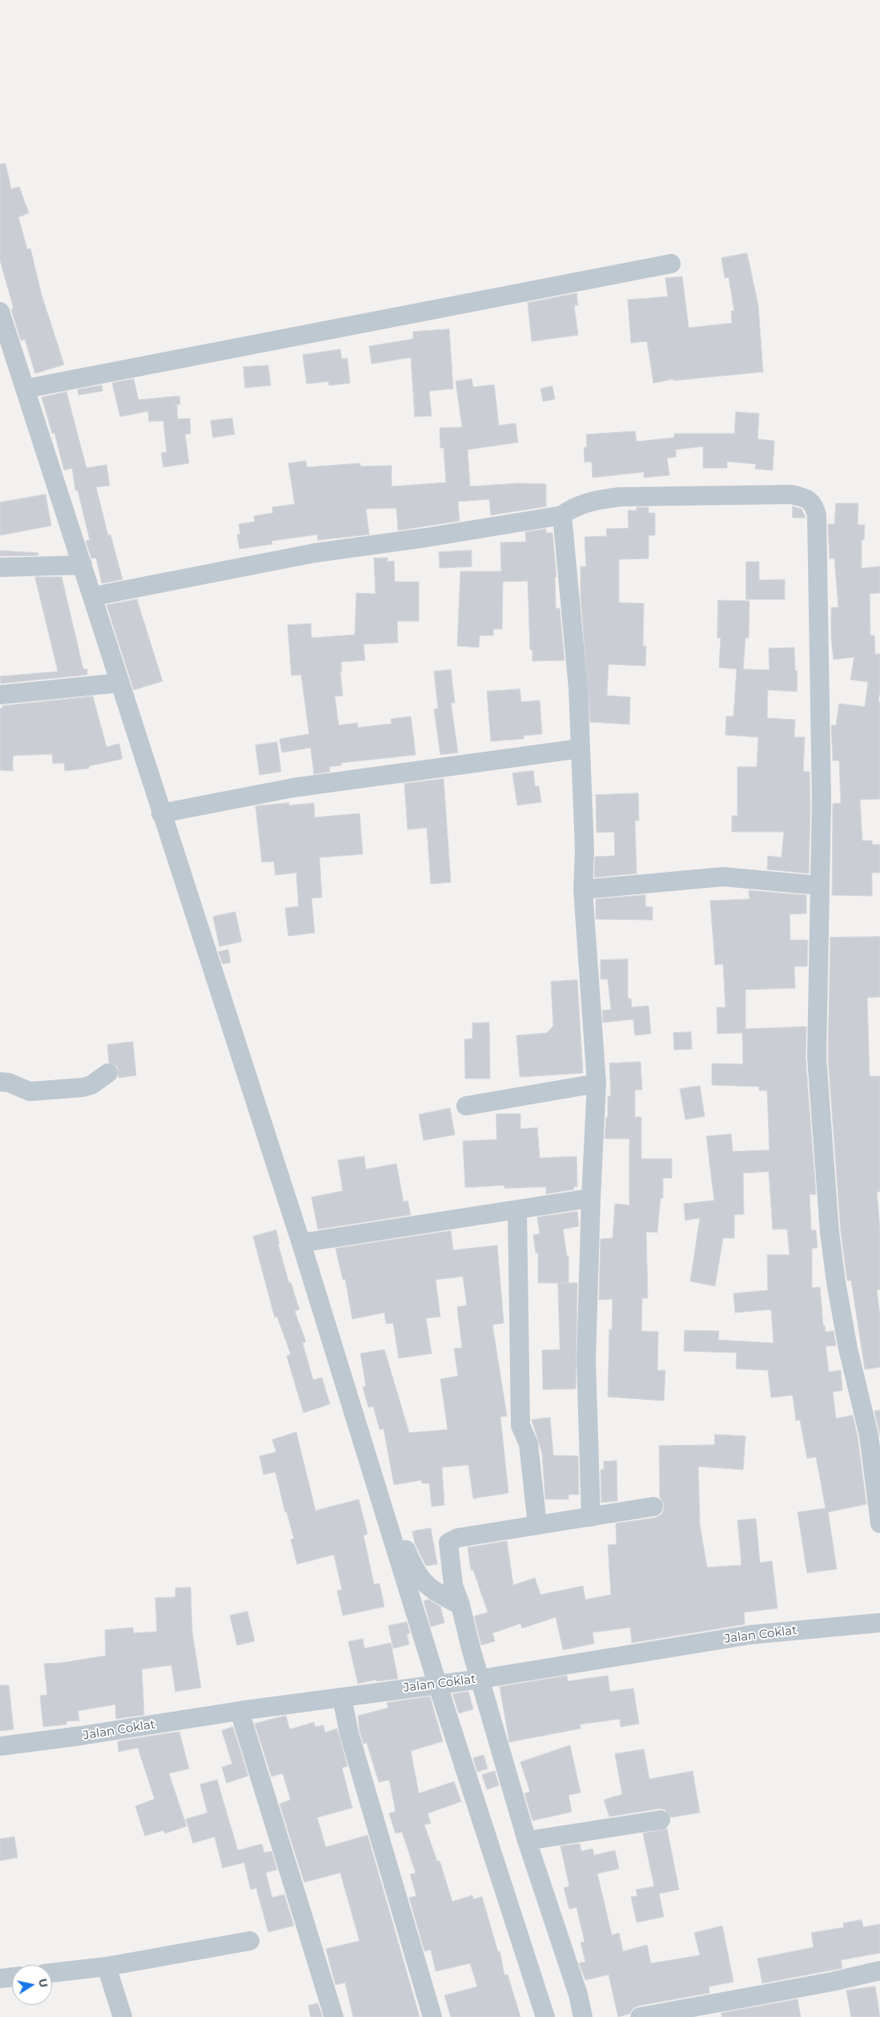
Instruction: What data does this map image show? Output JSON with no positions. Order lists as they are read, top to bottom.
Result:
{
  "streets": {
    "street": ["Jalan Coklat"]
  },
  "north": "right"
}
